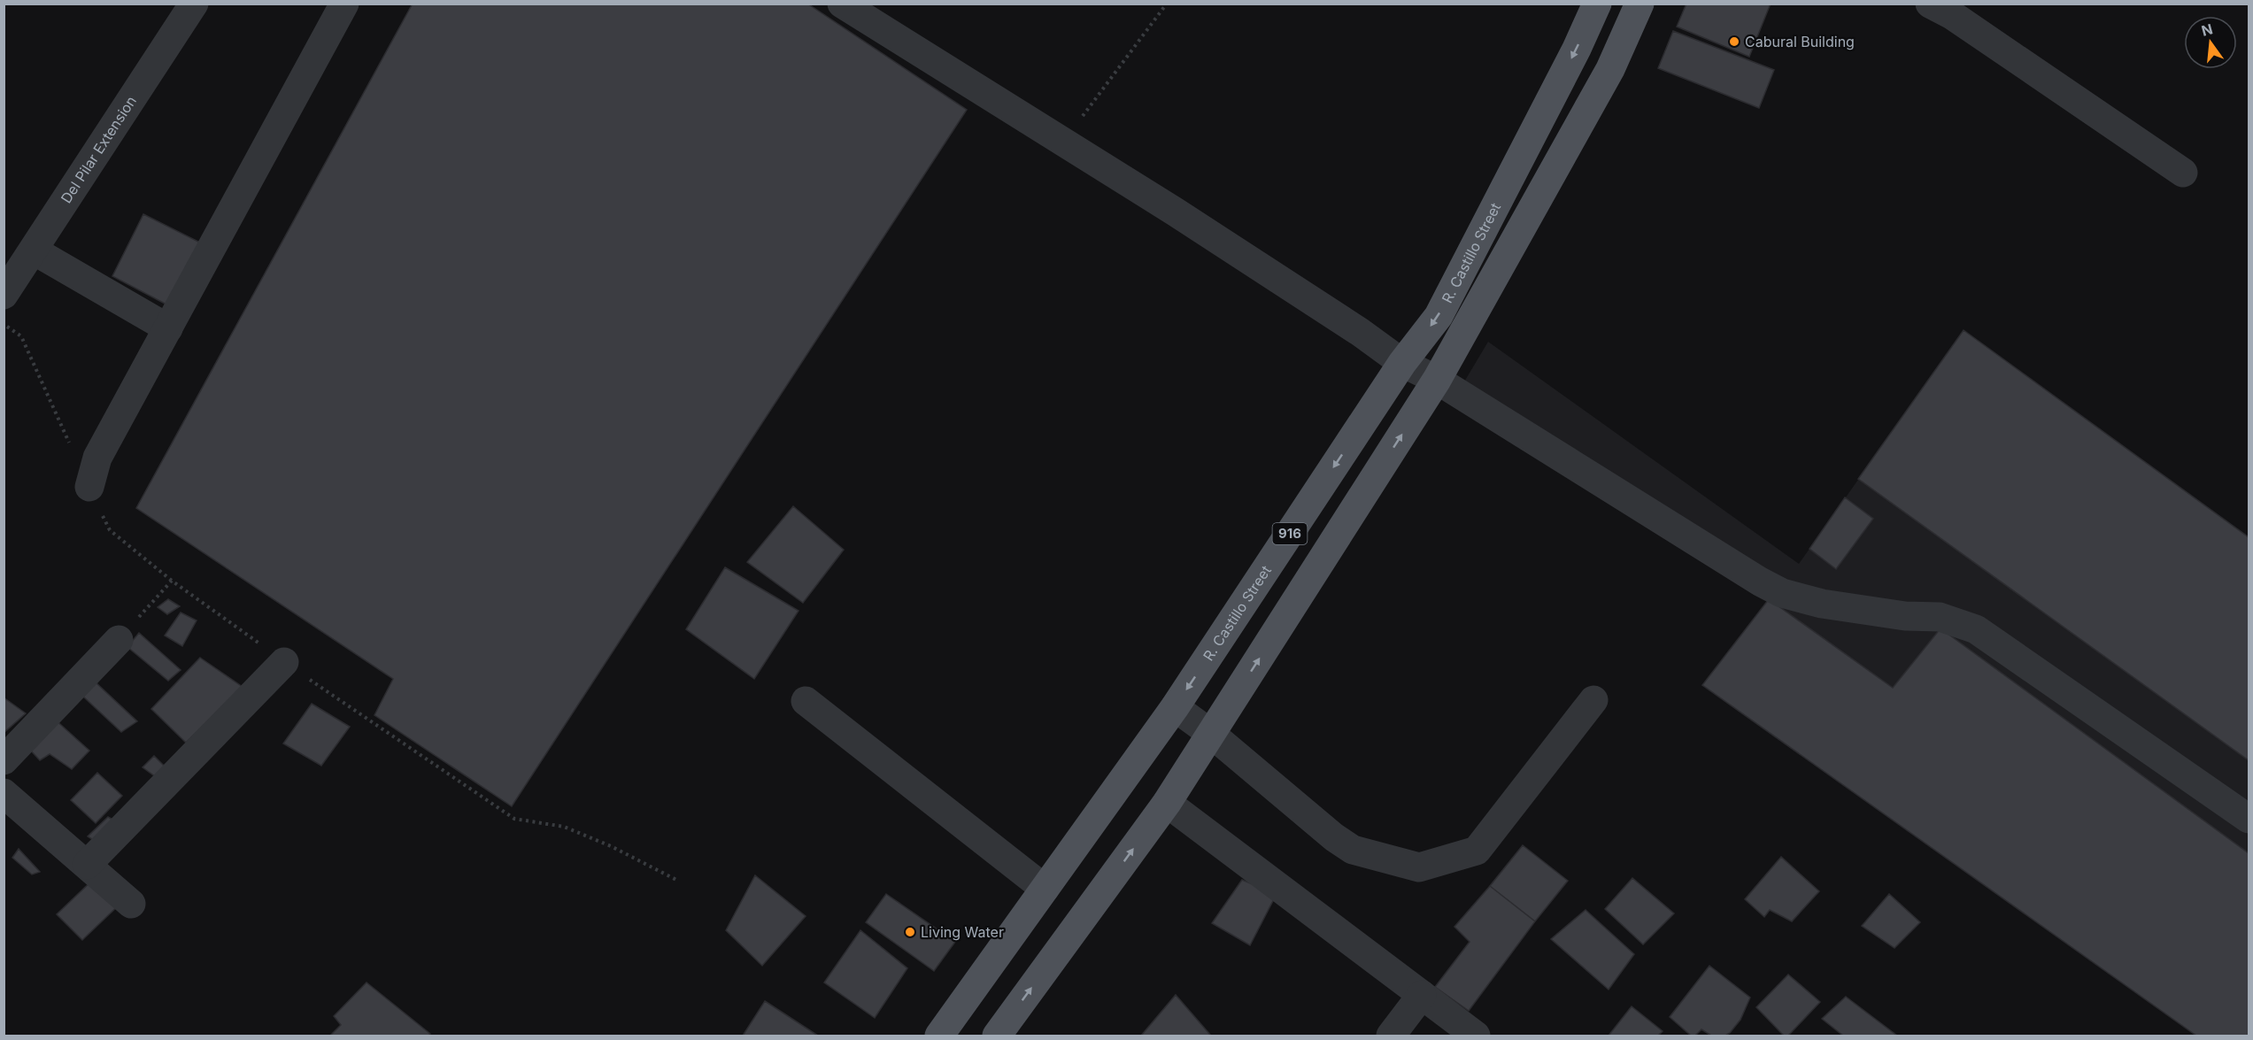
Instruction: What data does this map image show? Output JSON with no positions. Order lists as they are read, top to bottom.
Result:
{
  "streets": {
    "main road": ["R. Castillo Street", "916"],
    "street": ["Del Pilar Extension"]
  },
  "places": ["Cabural Building", "Living Water"],
  "north": "top"
}
